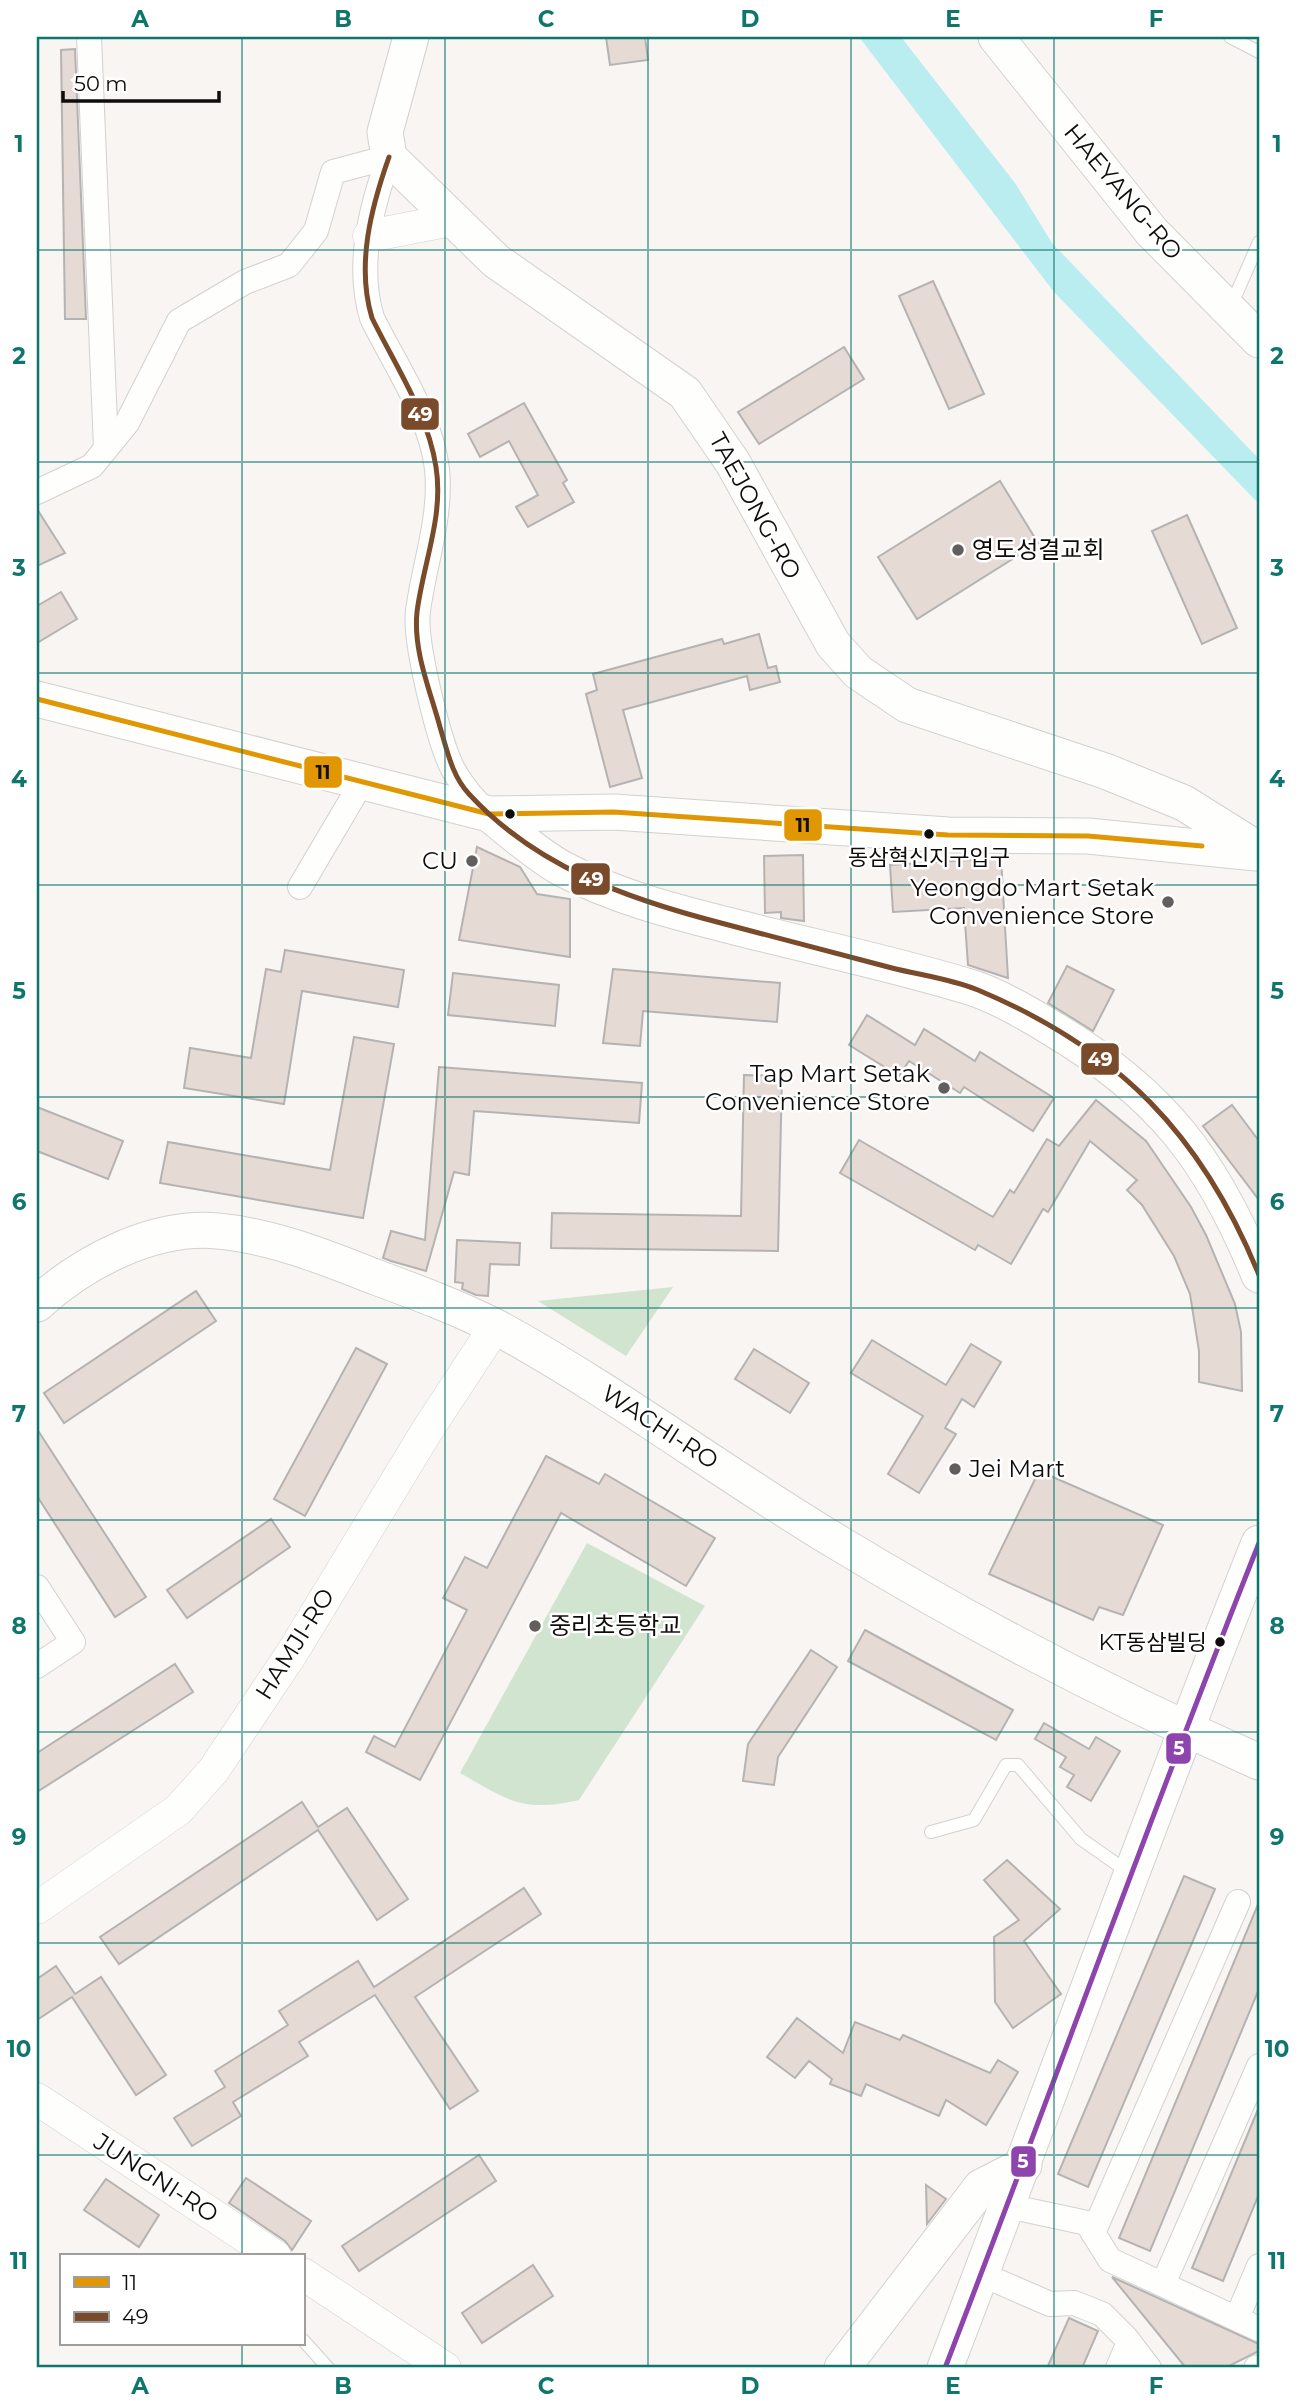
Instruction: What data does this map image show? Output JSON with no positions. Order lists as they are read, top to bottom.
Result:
{
  "streets": {
    "main road": ["HAEYANG-RO", "TAEJONG-RO", "WACHI-RO"],
    "street": ["HAMJI-RO", "JUNGNI-RO"]
  },
  "crossings": [
    ["WACHI-RO", "HAMJI-RO"]
  ],
  "places": [
    "영도성결교회",
    "동삼혁신지구입구",
    "CU",
    "Yeongdo Mart Setak Convenience Store",
    "Tap Mart Setak Convenience Store",
    "Jei Mart",
    "중리초등학교",
    "KT동삼빌딩"
  ],
  "lines": ["transit line 49", "transit line 11", "transit line 5"],
  "legend": ["11", "49"],
  "scale_bar": "50 m",
  "grid": {
    "columns": [
      "A",
      "B",
      "C",
      "D",
      "E",
      "F"
    ],
    "rows": [
      "1",
      "2",
      "3",
      "4",
      "5",
      "6",
      "7",
      "8",
      "9",
      "10",
      "11"
    ]
  }
}
